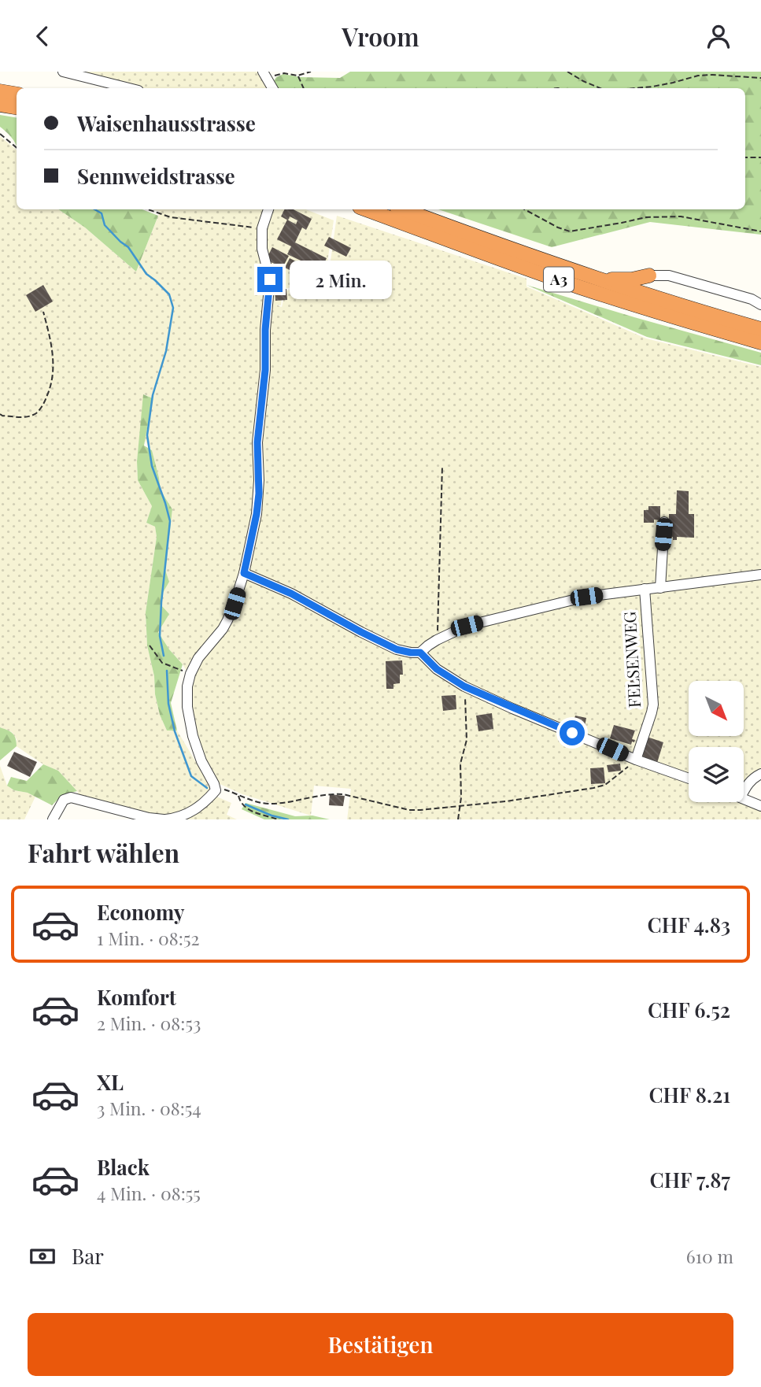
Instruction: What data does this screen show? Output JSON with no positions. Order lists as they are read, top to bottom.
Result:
{
  "streets": {
    "highway": ["A3"],
    "street": ["FELSENWEG"]
  },
  "north": "bottom right",
  "page": {
    "header": "Vroom",
    "banner": ["Waisenhausstrasse", "Sennweidstrasse"],
    "bubble": "2 Min.",
    "heading": "Fahrt wählen",
    "list": [
      {
        "name": "Economy",
        "note": "1 Min. · 08:52",
        "value": "CHF 4.83"
      },
      {
        "name": "Komfort",
        "note": "2 Min. · 08:53",
        "value": "CHF 6.52"
      },
      {
        "name": "XL",
        "note": "3 Min. · 08:54",
        "value": "CHF 8.21"
      },
      {
        "name": "Black",
        "note": "4 Min. · 08:55",
        "value": "CHF 7.87"
      }
    ],
    "pay": ["Bar", "610 m"],
    "buttons": "Bestätigen"
  }
}
